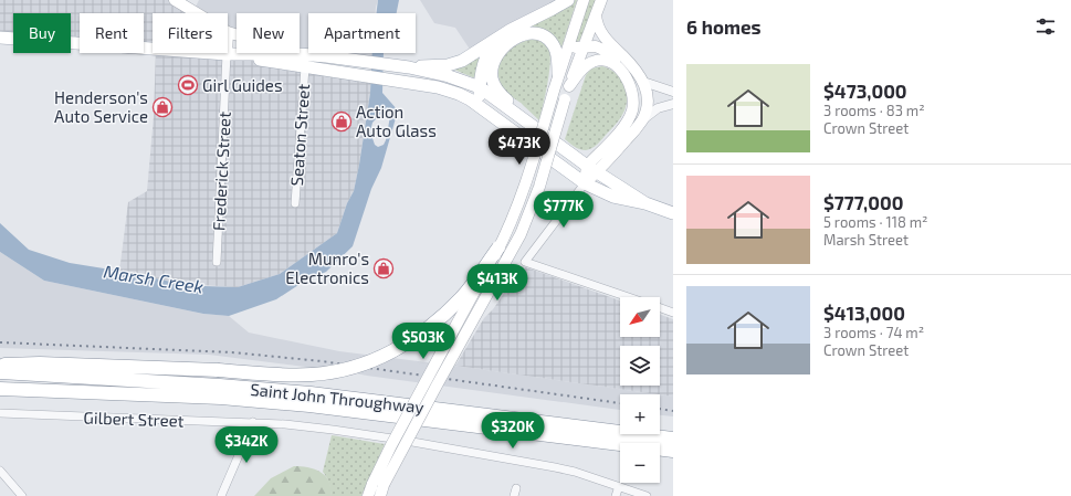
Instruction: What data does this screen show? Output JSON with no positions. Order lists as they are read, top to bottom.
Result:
{
  "streets": {
    "highway": ["Saint John Throughway"],
    "street": ["Seaton Street", "Frederick Street", "Gilbert Street"]
  },
  "water": ["Marsh Creek"],
  "places": {
    "sports": ["Girl Guides"],
    "shop": ["Henderson's Auto Service", "Action Auto Glass", "Munro's Electronics"]
  },
  "north": "bottom left",
  "page": {
    "heading": "6 homes",
    "chip": [
      "Buy",
      "Rent",
      "Filters",
      "New",
      "Apartment"
    ],
    "list": [
      {
        "name": "$473,000",
        "note": "3 rooms · 83 m² · Crown Street"
      },
      {
        "name": "$777,000",
        "note": "5 rooms · 118 m² · Marsh Street"
      },
      {
        "name": "$413,000",
        "note": "3 rooms · 74 m² · Crown Street"
      }
    ],
    "price": [
      "$473K",
      "$777K",
      "$413K",
      "$503K",
      "$320K",
      "$342K"
    ],
    "map_buttons": ["+", "−"]
  }
}
